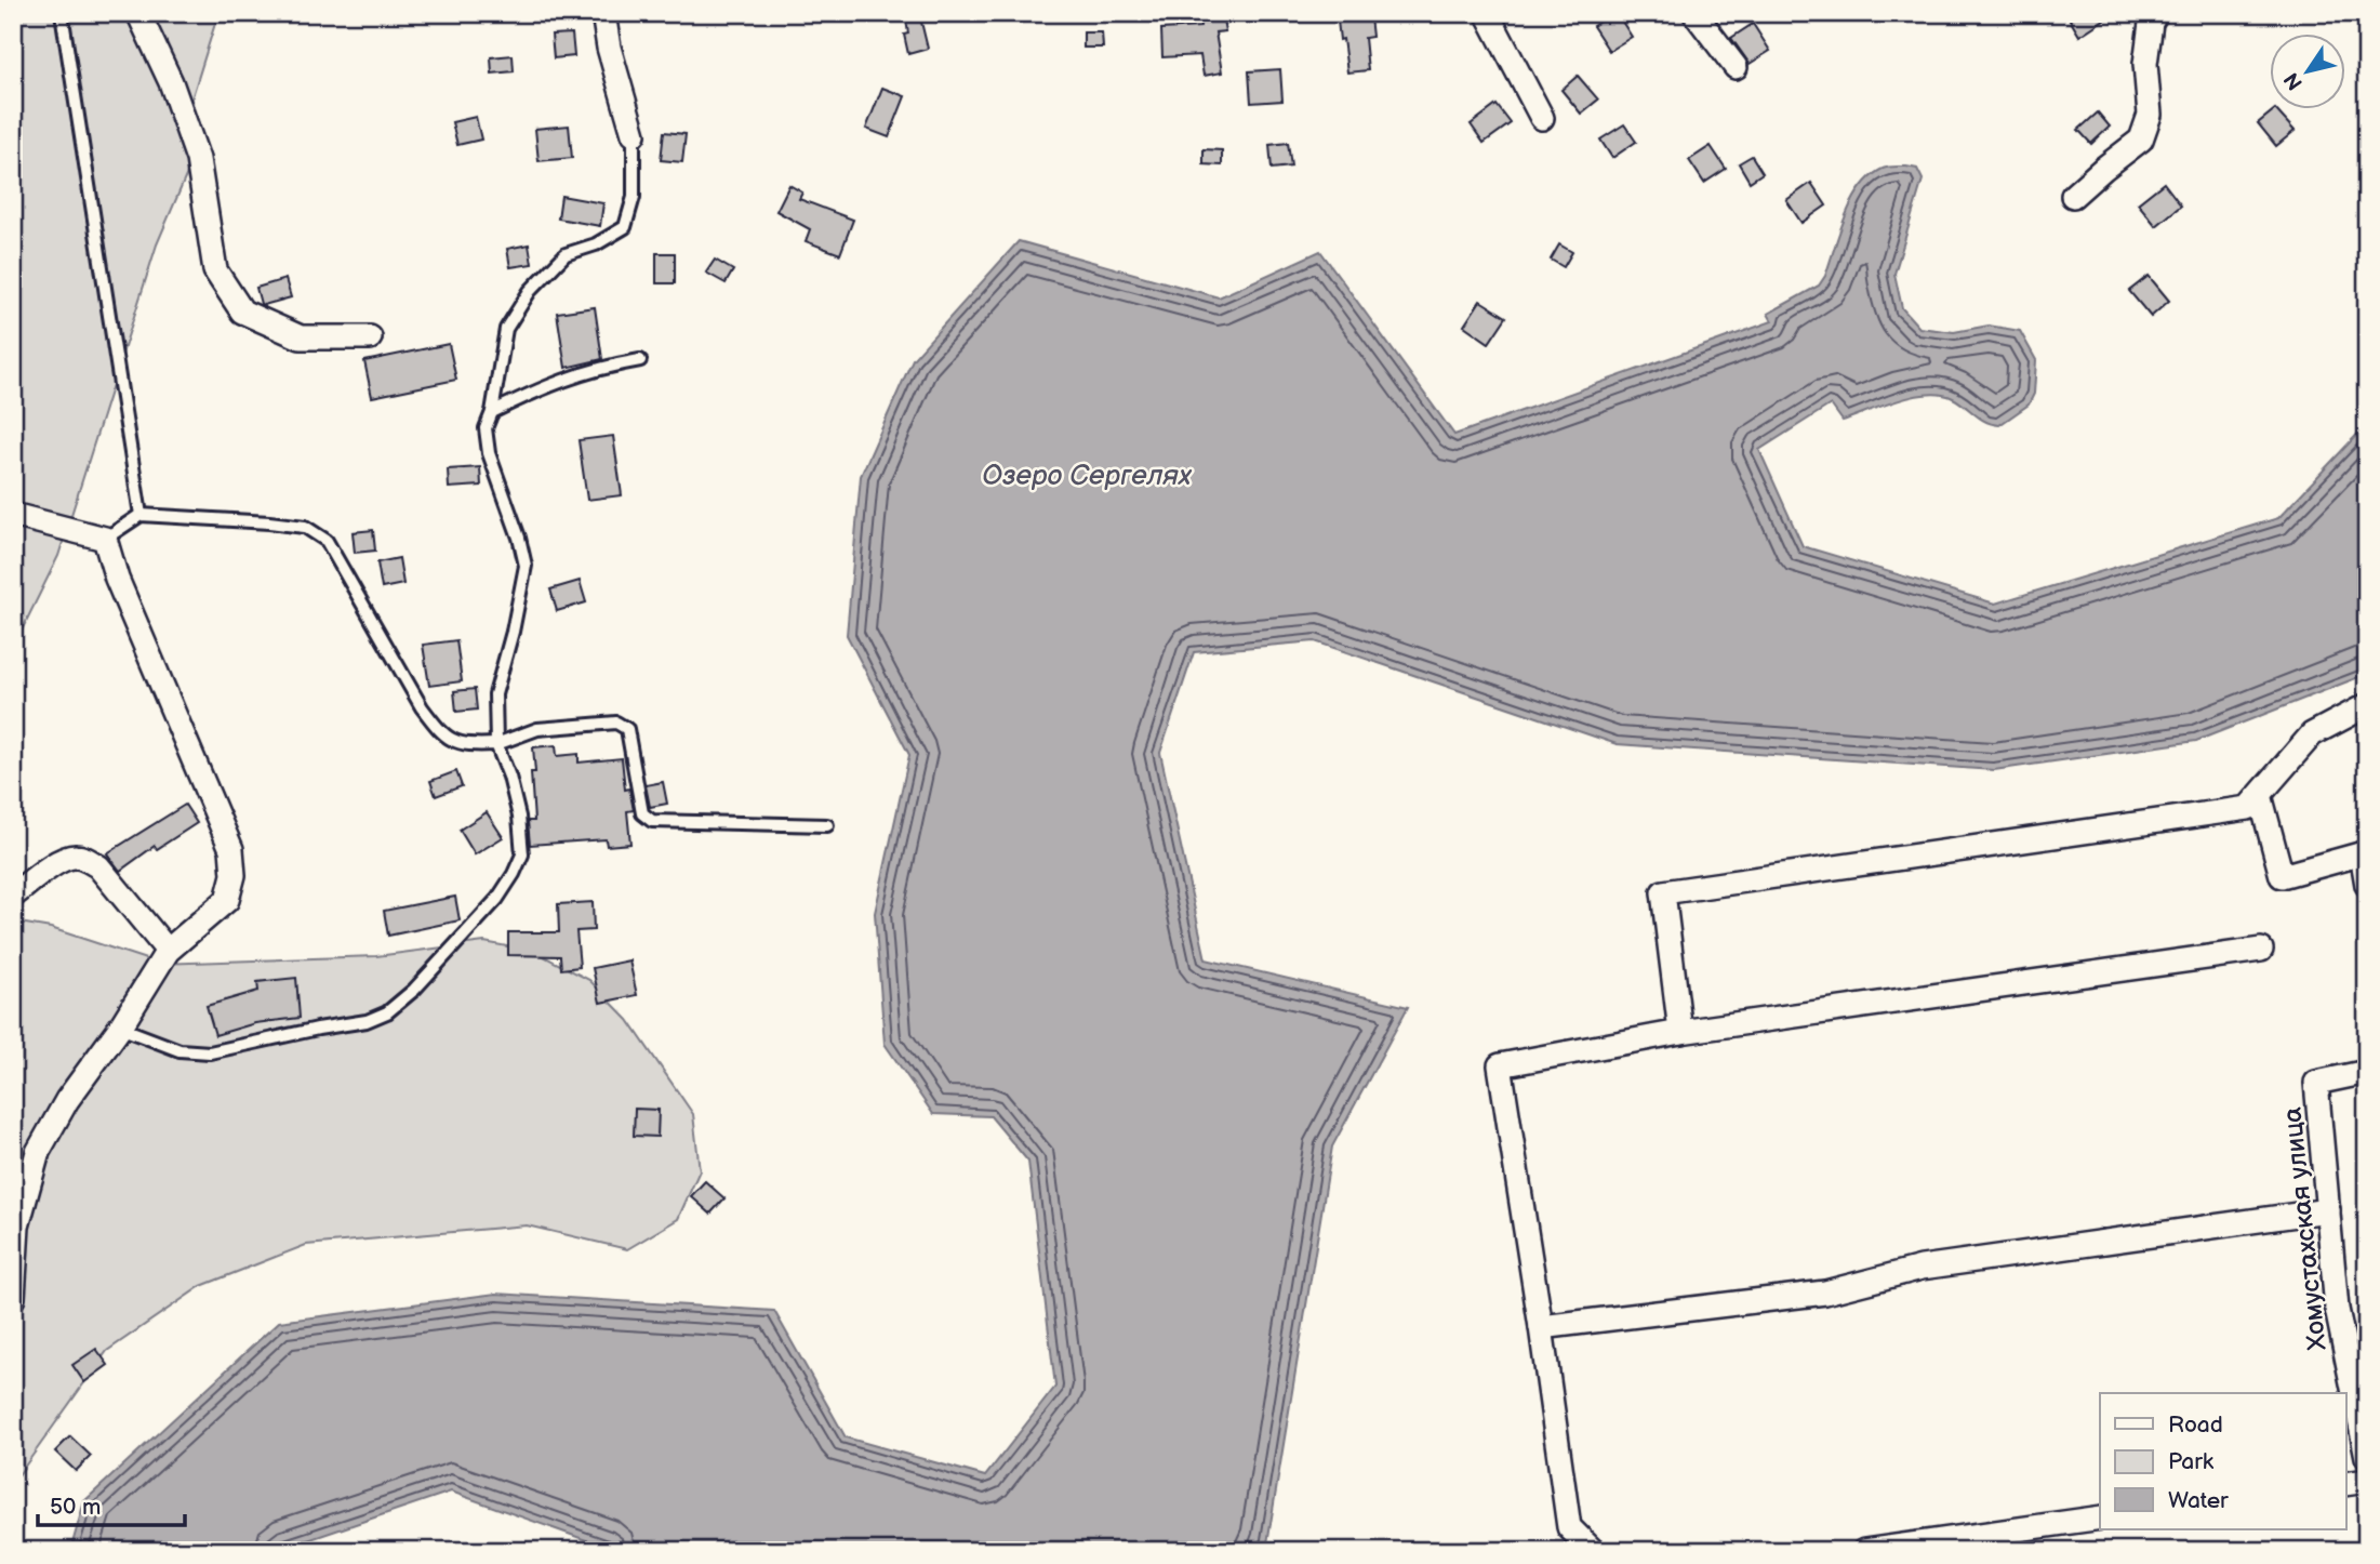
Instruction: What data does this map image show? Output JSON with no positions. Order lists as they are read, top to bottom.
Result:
{
  "streets": {
    "street": ["Хомустахская улица"]
  },
  "water": ["Озеро Сергелях"],
  "legend": ["Road", "Park", "Water"],
  "scale_bar": "50 m",
  "north": "bottom left"
}
